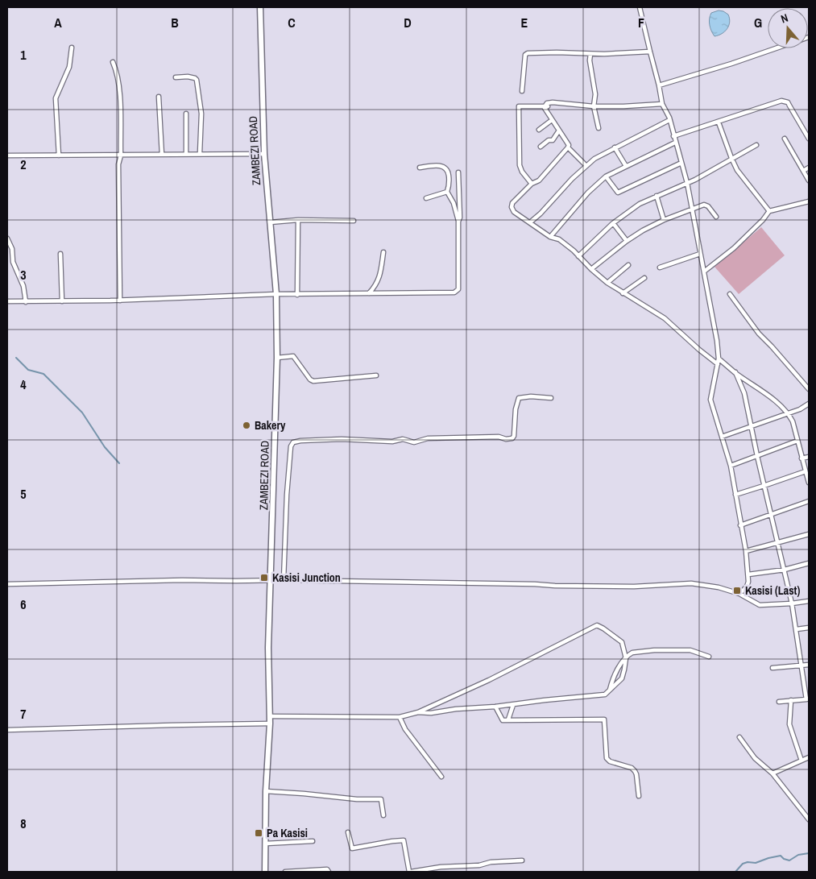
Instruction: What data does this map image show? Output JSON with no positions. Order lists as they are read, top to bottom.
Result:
{
  "streets": {
    "main road": ["ZAMBEZI ROAD"]
  },
  "places": {
    "other": ["Bakery"],
    "transit": ["Kasisi Junction", "Kasisi (Last)", "Pa Kasisi"]
  },
  "north": "top",
  "grid": {
    "columns": [
      "A",
      "B",
      "C",
      "D",
      "E",
      "F",
      "G"
    ],
    "rows": [
      "1",
      "2",
      "3",
      "4",
      "5",
      "6",
      "7",
      "8"
    ]
  }
}
